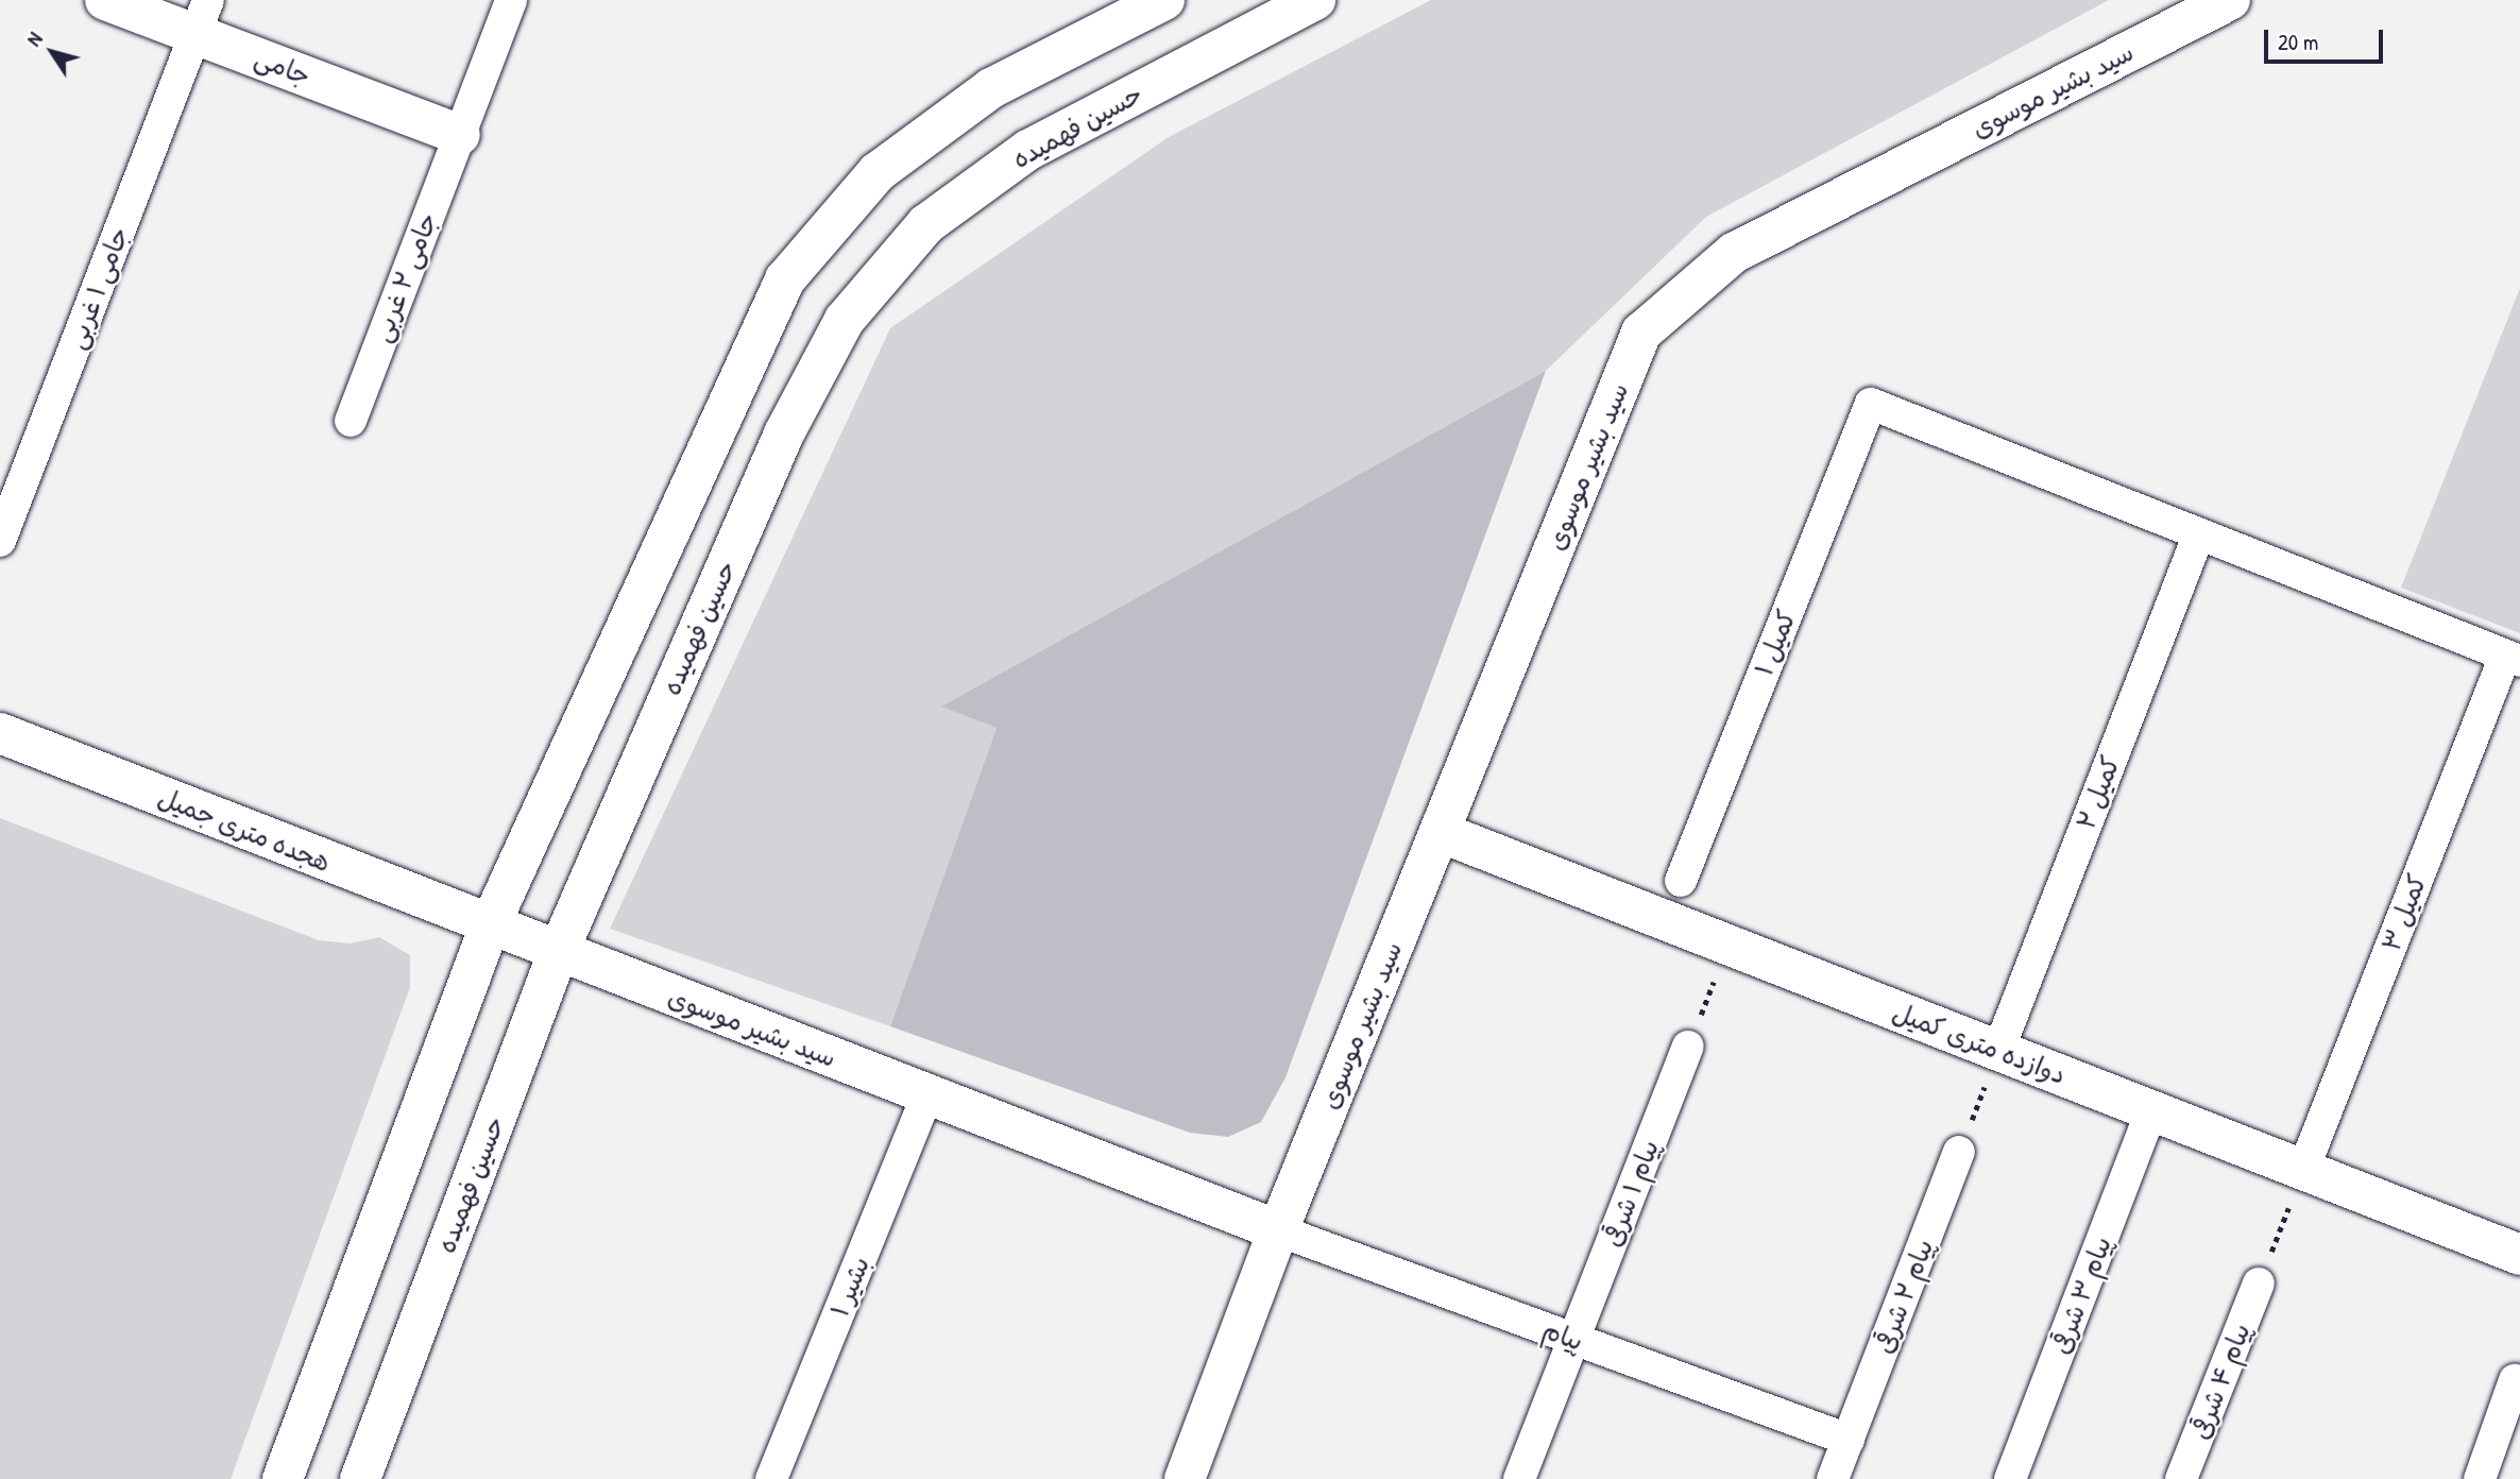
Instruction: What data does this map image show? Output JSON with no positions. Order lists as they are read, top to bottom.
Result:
{
  "streets": {
    "street": [
      "جامی",
      "سید بشیر موسوی",
      "حسین فهمیده",
      "جامی ۲ غربی",
      "جامی ۱ غربی",
      "کمیل ۱",
      "کمیل ۲",
      "هجده متری جمیل",
      "کمیل ۳",
      "دوازده متری کمیل",
      "پیام ۱ شرقی",
      "بشیر ۱",
      "پیام ۳ شرقی",
      "پیام ۲ شرقی",
      "پیام",
      "پیام ۴ شرقی"
    ]
  },
  "crossings": [
    ["جامی", "جامی ۲ غربی"],
    ["جامی", "جامی ۱ غربی"],
    ["سید بشیر موسوی", "حسین فهمیده"],
    ["سید بشیر موسوی", "هجده متری جمیل"],
    ["سید بشیر موسوی", "دوازده متری کمیل"],
    ["سید بشیر موسوی", "بشیر ۱"],
    ["سید بشیر موسوی", "پیام"],
    ["حسین فهمیده", "هجده متری جمیل"],
    ["کمیل ۱", "کمیل ۲"],
    ["کمیل ۲", "دوازده متری کمیل"],
    ["کمیل ۳", "دوازده متری کمیل"],
    ["دوازده متری کمیل", "پیام ۳ شرقی"],
    ["پیام ۱ شرقی", "پیام"],
    ["پیام ۲ شرقی", "پیام"]
  ],
  "scale_bar": "20 m",
  "north": "top left"
}
